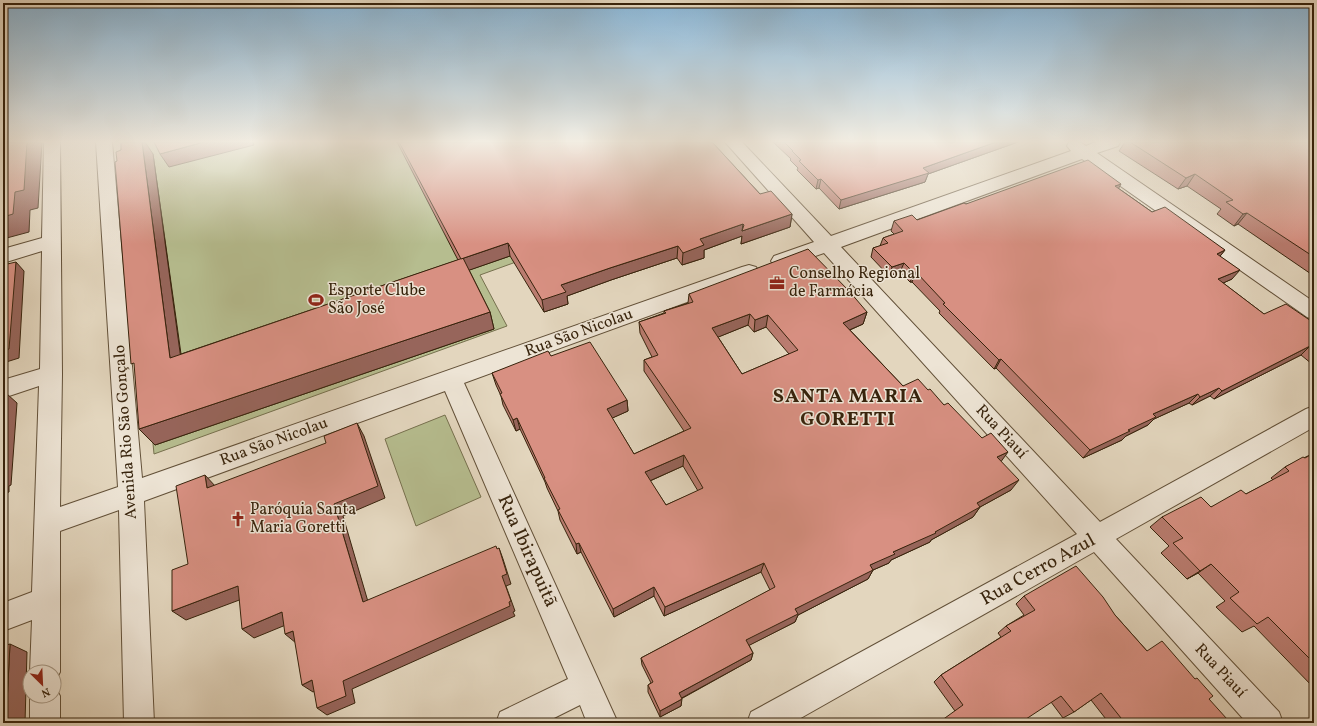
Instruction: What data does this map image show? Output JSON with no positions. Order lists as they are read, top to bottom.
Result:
{
  "streets": {
    "street": [
      "Rua São Nicolau",
      "Avenida Rio São Gonçalo",
      "Rua Piauí",
      "Rua Ibirapuitã",
      "Rua Cerro Azul"
    ]
  },
  "crossings": [
    ["Rua São Nicolau", "Avenida Rio São Gonçalo"],
    ["Rua São Nicolau", "Rua Piauí"],
    ["Rua São Nicolau", "Rua Ibirapuitã"],
    ["Rua Piauí", "Rua Cerro Azul"]
  ],
  "districts": ["SANTA MARIA GORETTI"],
  "places": {
    "office": ["Conselho Regional de Farmácia"],
    "sports": ["Esporte Clube São José"],
    "church": ["Paróquia Santa Maria Goretti"]
  },
  "north": "bottom right"
}
